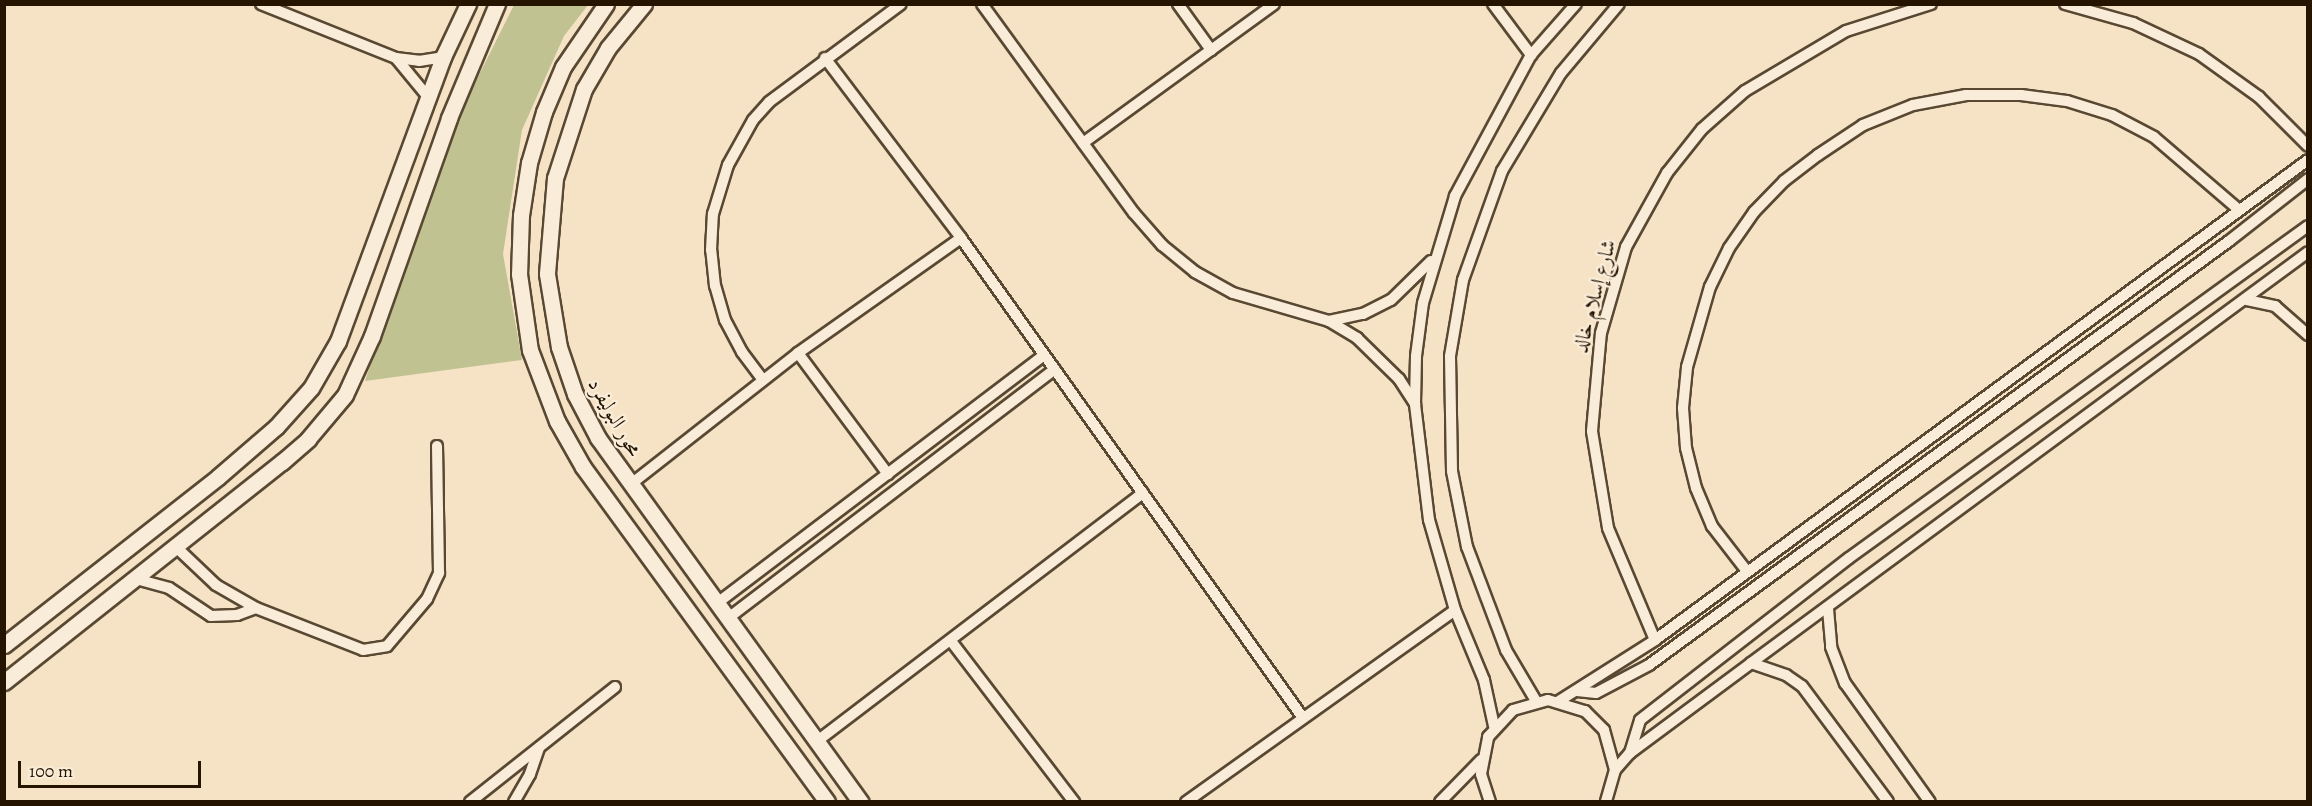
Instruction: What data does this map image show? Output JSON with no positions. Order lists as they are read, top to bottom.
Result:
{
  "streets": {
    "street": ["شارع إسلام خالد", "محور البوليفرد"]
  },
  "scale_bar": "100 m"
}
